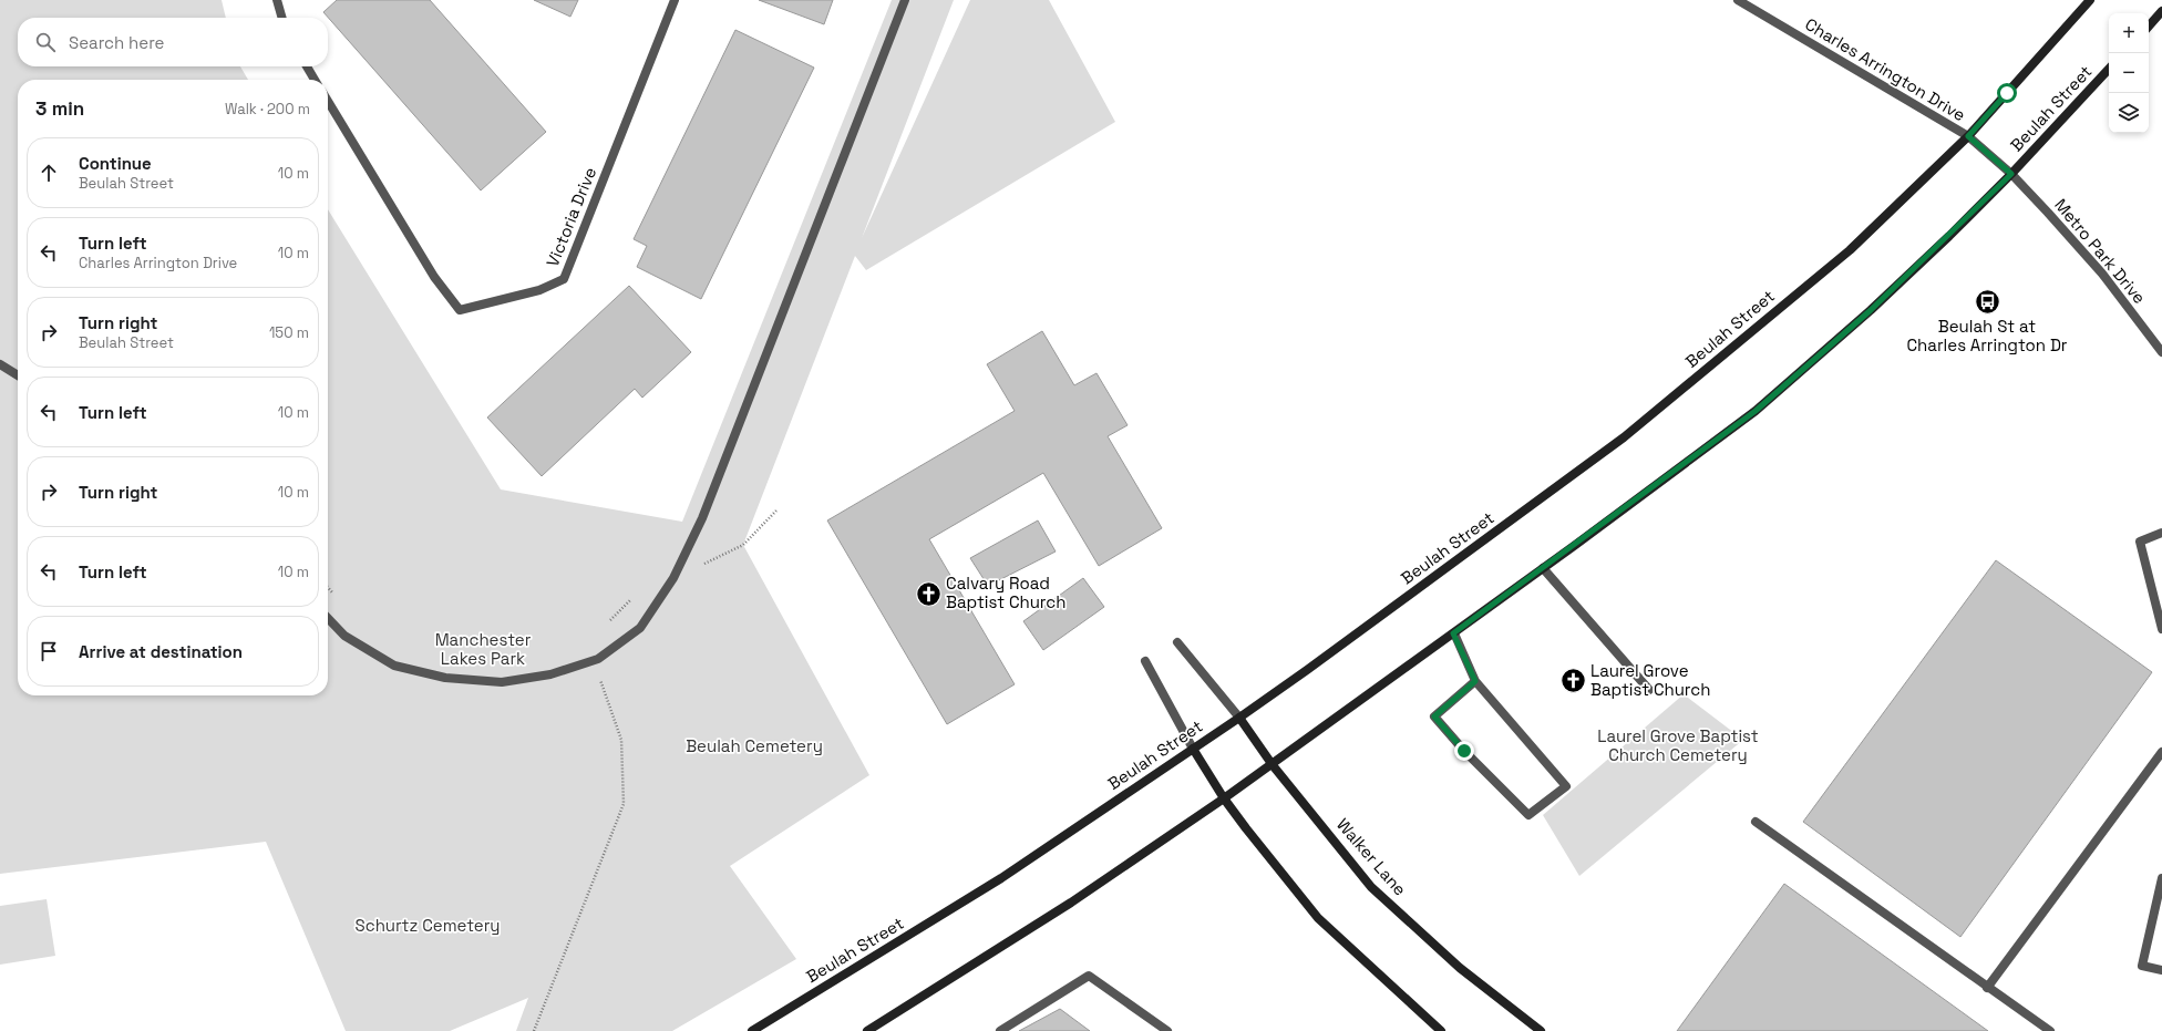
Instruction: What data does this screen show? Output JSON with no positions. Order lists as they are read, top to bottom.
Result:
{
  "streets": {
    "main road": ["Beulah Street", "Walker Lane"],
    "street": ["Charles Arrington Drive", "Victoria Drive", "Metro Park Drive"]
  },
  "crossings": [
    ["Charles Arrington Drive", "Beulah Street"],
    ["Charles Arrington Drive", "Metro Park Drive"],
    ["Beulah Street", "Metro Park Drive"],
    ["Beulah Street", "Walker Lane"]
  ],
  "parks": [
    "Manchester Lakes Park",
    "Laurel Grove Baptist Church Cemetery",
    "Beulah Cemetery",
    "Schurtz Cemetery"
  ],
  "places": {
    "bus stop": ["Beulah St at Charles Arrington Dr"],
    "church": ["Calvary Road Baptist Church", "Laurel Grove Baptist Church"]
  },
  "page": {
    "map_buttons": ["+", "−"],
    "search": "Search here",
    "heading": ["3 min", "Walk · 200 m"],
    "list": [
      ["Continue", "Beulah Street", "10 m"],
      ["Turn left", "Charles Arrington Drive", "10 m"],
      ["Turn right", "Beulah Street", "150 m"],
      ["Turn left", "10 m"],
      ["Turn right", "10 m"],
      ["Turn left", "10 m"],
      "Arrive at destination"
    ]
  }
}
